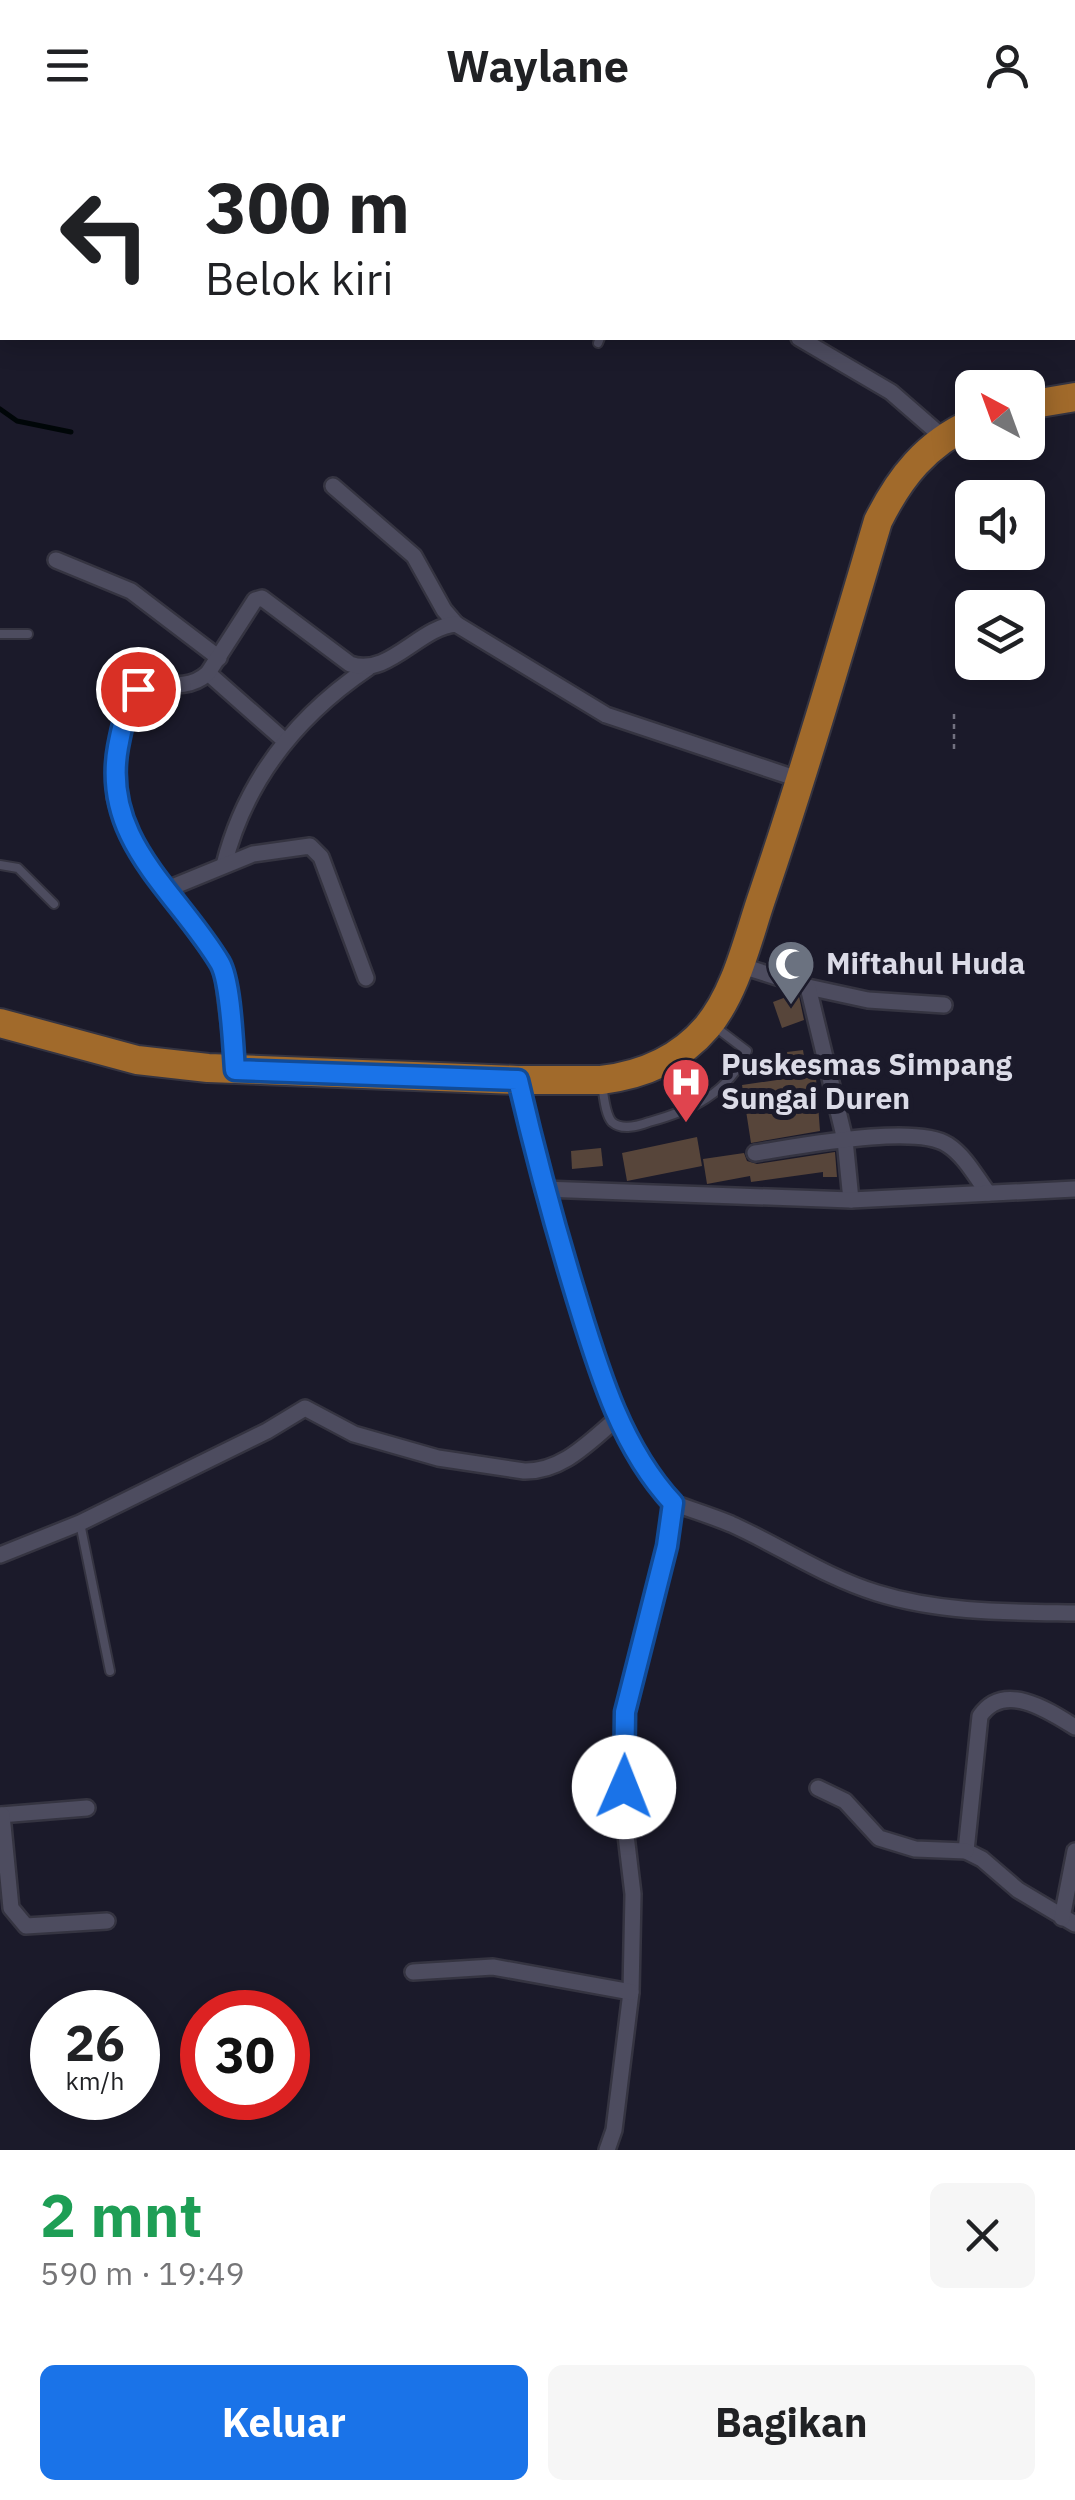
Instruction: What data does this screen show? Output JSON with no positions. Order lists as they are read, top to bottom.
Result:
{
  "places": {
    "mosque": ["Miftahul Huda"],
    "hospital": ["Puskesmas Simpang Sungai Duren"]
  },
  "north": "top left",
  "page": {
    "header": "Waylane",
    "turn": ["300 m", "Belok kiri"],
    "speed": "26 km/h",
    "limit": "30",
    "heading": ["2 mnt", "590 m · 19:49"],
    "buttons": ["Keluar", "Bagikan"]
  }
}
